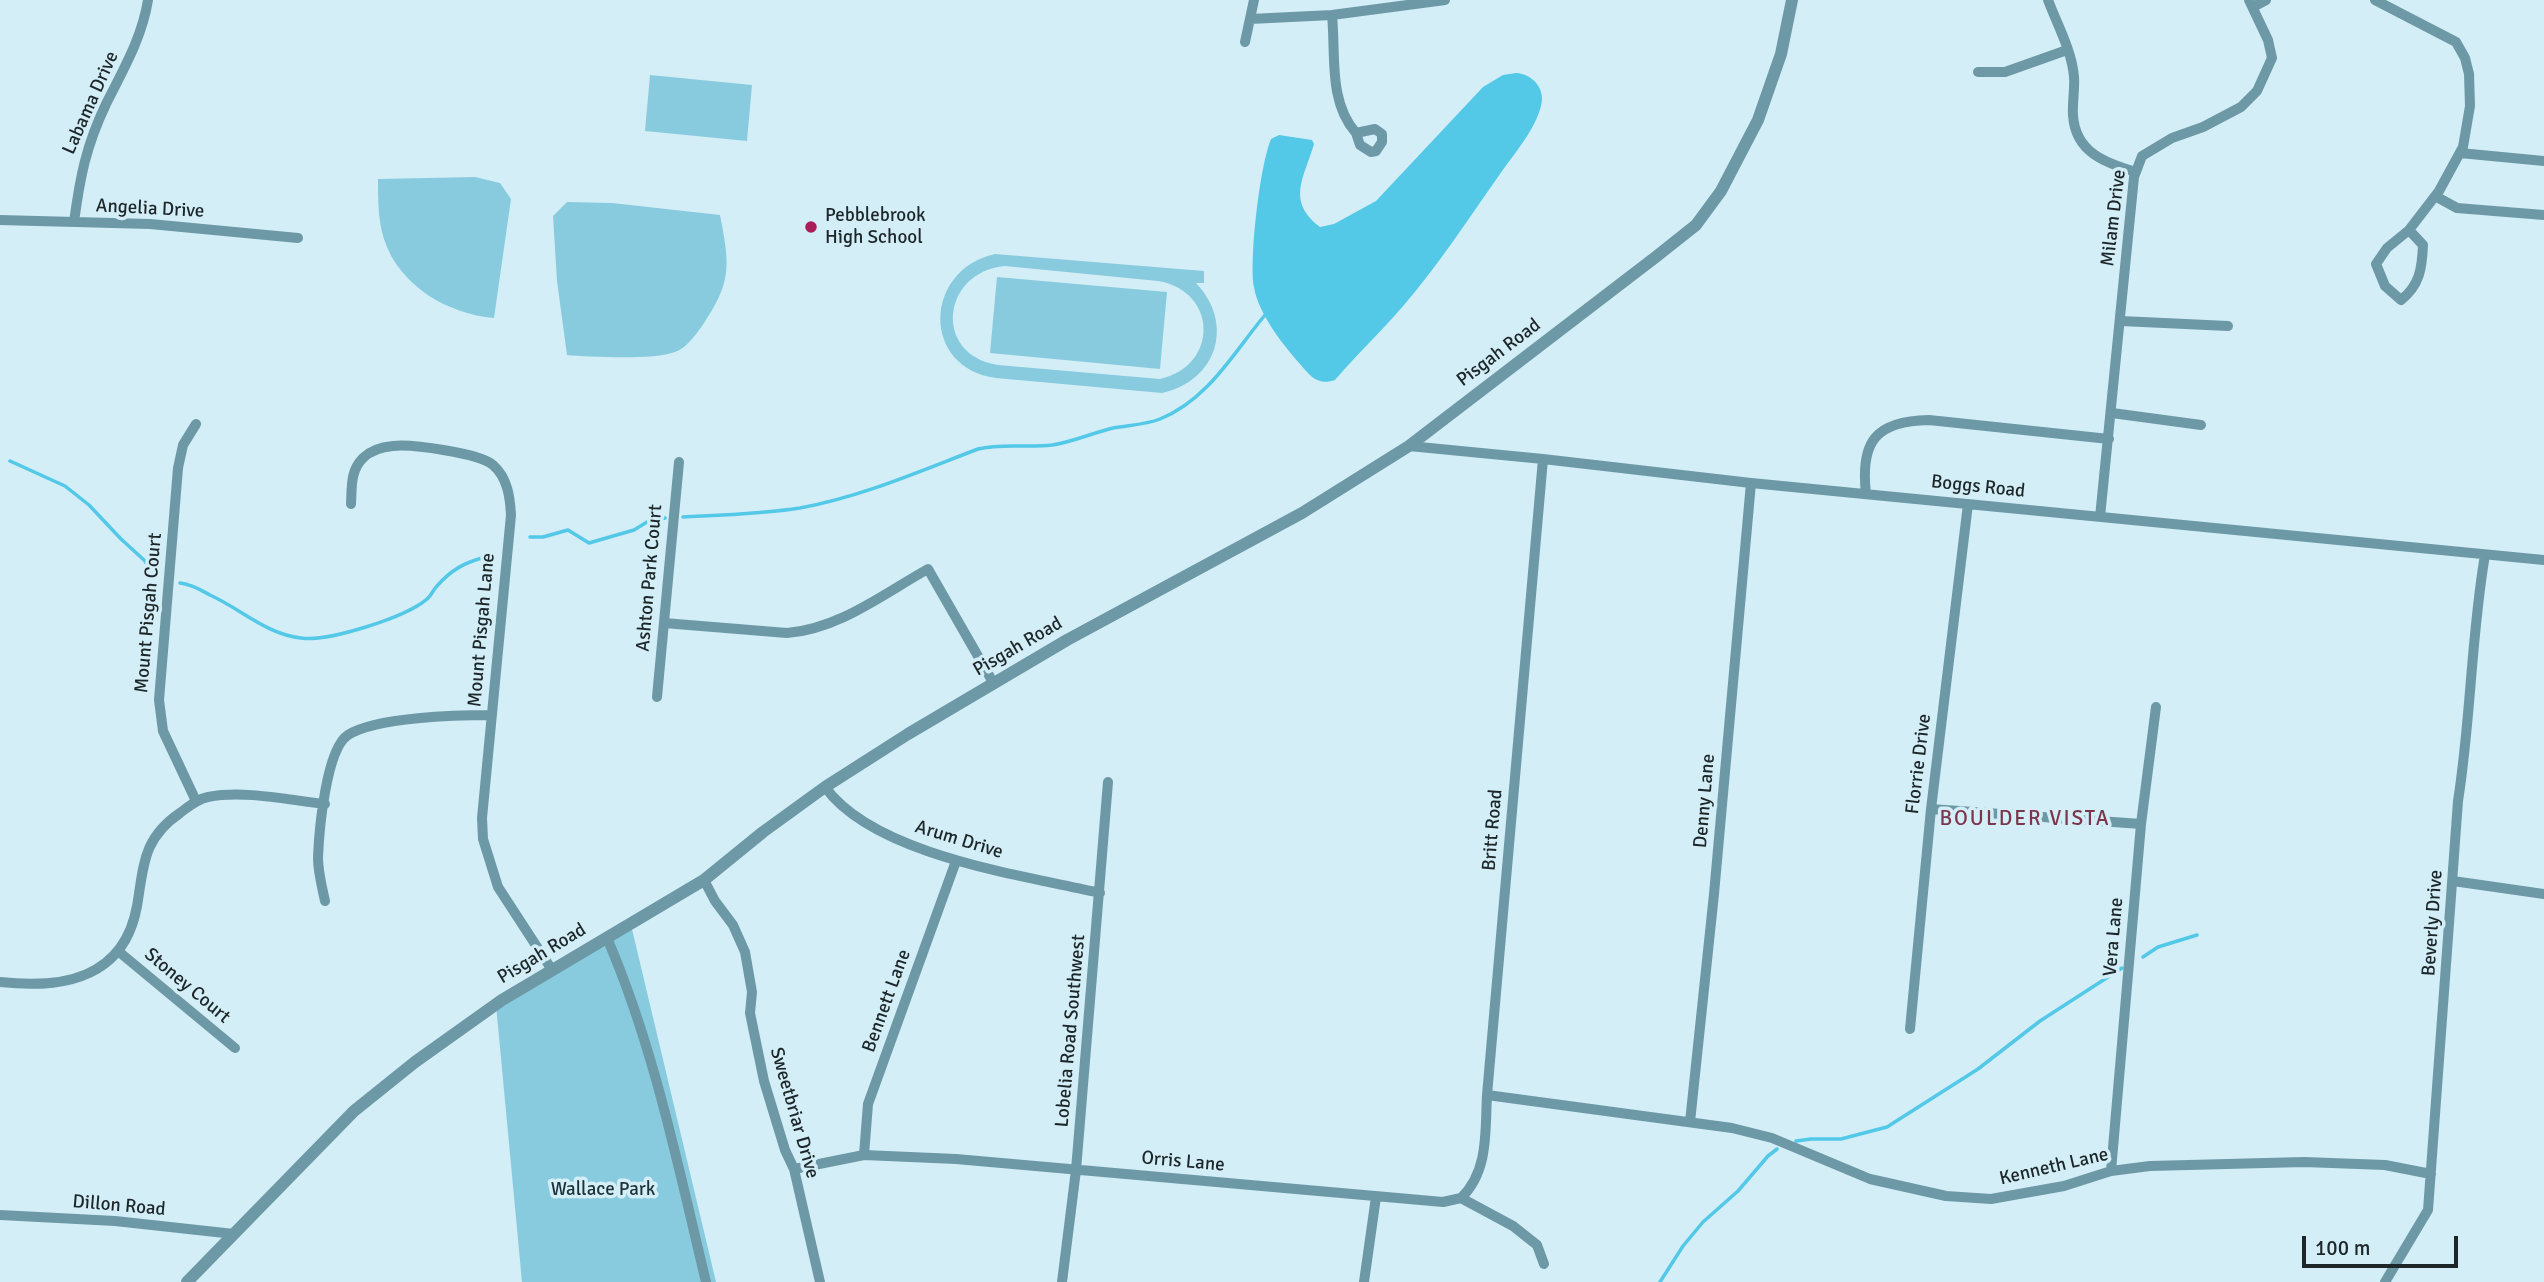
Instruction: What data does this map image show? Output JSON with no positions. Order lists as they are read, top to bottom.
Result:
{
  "streets": {
    "street": [
      "Labama Drive",
      "Angelia Drive",
      "Milam Drive",
      "Pisgah Road",
      "Boggs Road",
      "Ashton Park Court",
      "Mount Pisgah Court",
      "Mount Pisgah Lane",
      "Florrie Drive",
      "Denny Lane",
      "Britt Road",
      "Arum Drive",
      "Beverly Drive",
      "Vera Lane",
      "Stoney Court",
      "Bennett Lane",
      "Lobelia Road Southwest",
      "Sweetbriar Drive",
      "Orris Lane",
      "Kenneth Lane",
      "Dillon Road"
    ]
  },
  "crossings": [
    ["Labama Drive", "Angelia Drive"],
    ["Milam Drive", "Boggs Road"],
    ["Pisgah Road", "Boggs Road"],
    ["Pisgah Road", "Mount Pisgah Lane"],
    ["Pisgah Road", "Arum Drive"],
    ["Pisgah Road", "Sweetbriar Drive"],
    ["Pisgah Road", "Dillon Road"],
    ["Boggs Road", "Florrie Drive"],
    ["Boggs Road", "Denny Lane"],
    ["Boggs Road", "Britt Road"],
    ["Boggs Road", "Beverly Drive"],
    ["Denny Lane", "Kenneth Lane"],
    ["Britt Road", "Orris Lane"],
    ["Britt Road", "Kenneth Lane"],
    ["Arum Drive", "Bennett Lane"],
    ["Arum Drive", "Lobelia Road Southwest"],
    ["Beverly Drive", "Kenneth Lane"],
    ["Vera Lane", "Kenneth Lane"],
    ["Bennett Lane", "Orris Lane"],
    ["Lobelia Road Southwest", "Orris Lane"],
    ["Sweetbriar Drive", "Orris Lane"]
  ],
  "districts": ["BOULDER VISTA"],
  "parks": ["Wallace Park"],
  "places": ["Pebblebrook High School"],
  "scale_bar": "100 m"
}
